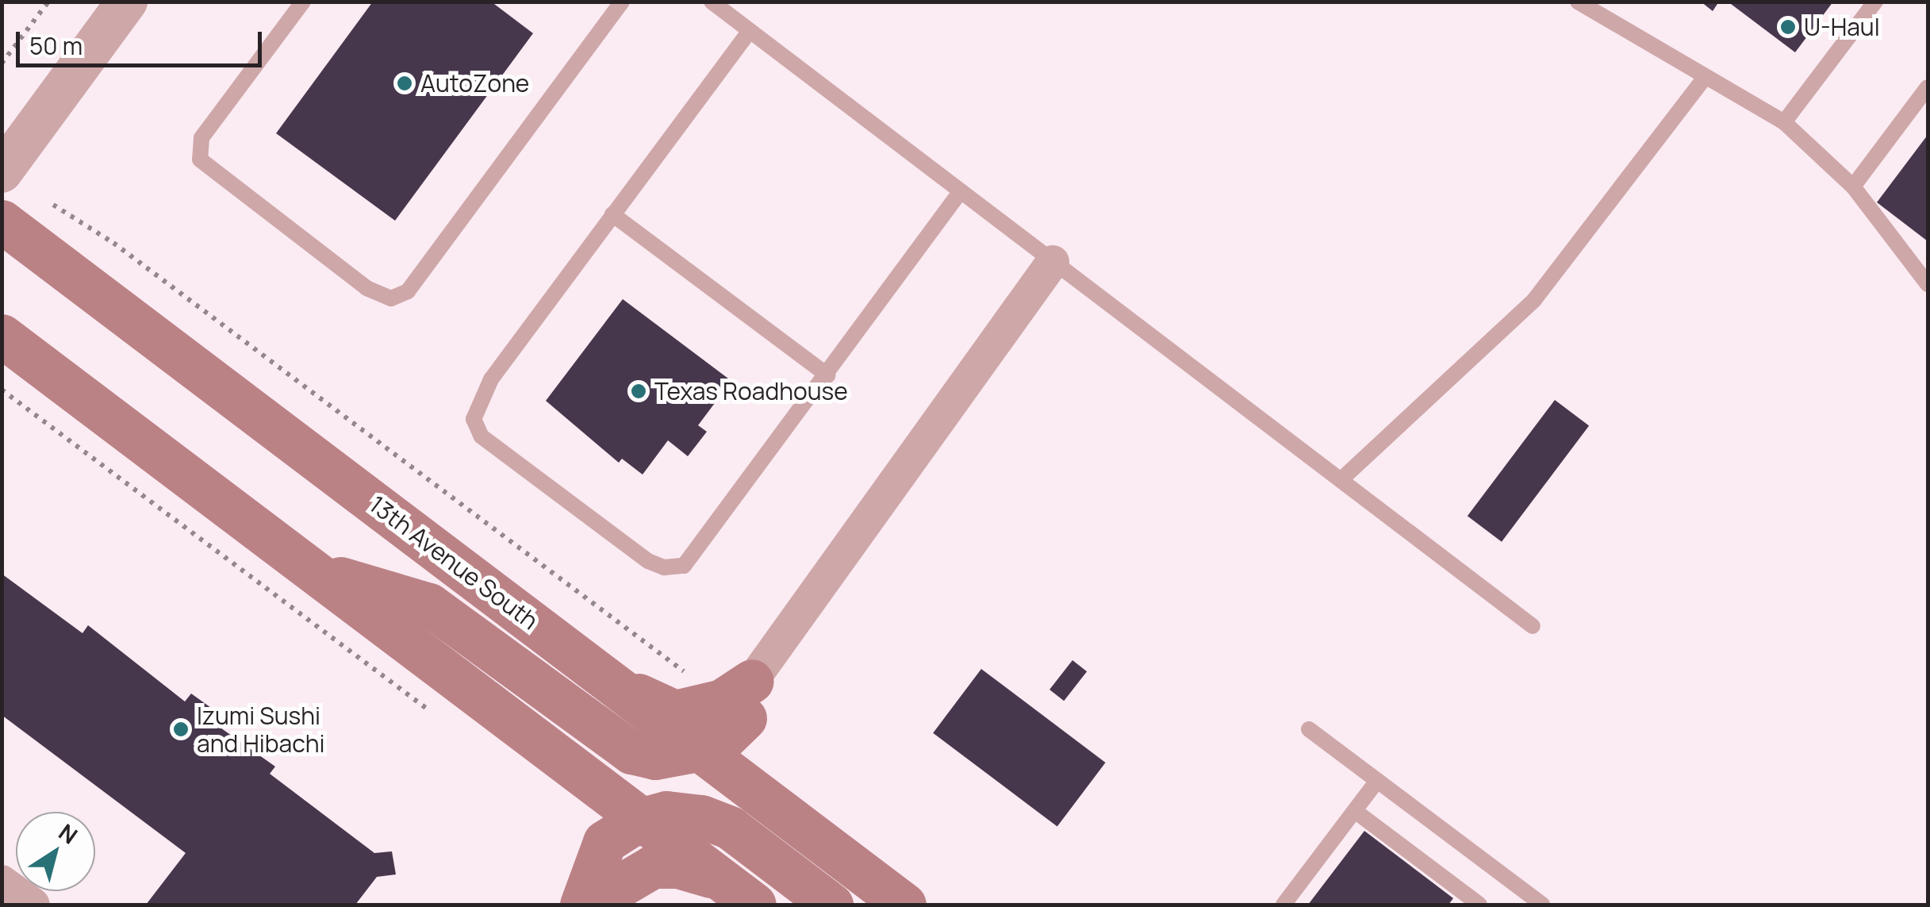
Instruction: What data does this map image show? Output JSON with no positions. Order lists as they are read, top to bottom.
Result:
{
  "streets": {
    "main road": ["13th Avenue South"]
  },
  "places": [
    "U-Haul",
    "AutoZone",
    "Texas Roadhouse",
    "Izumi Sushi and Hibachi"
  ],
  "scale_bar": "50 m",
  "north": "top right"
}
